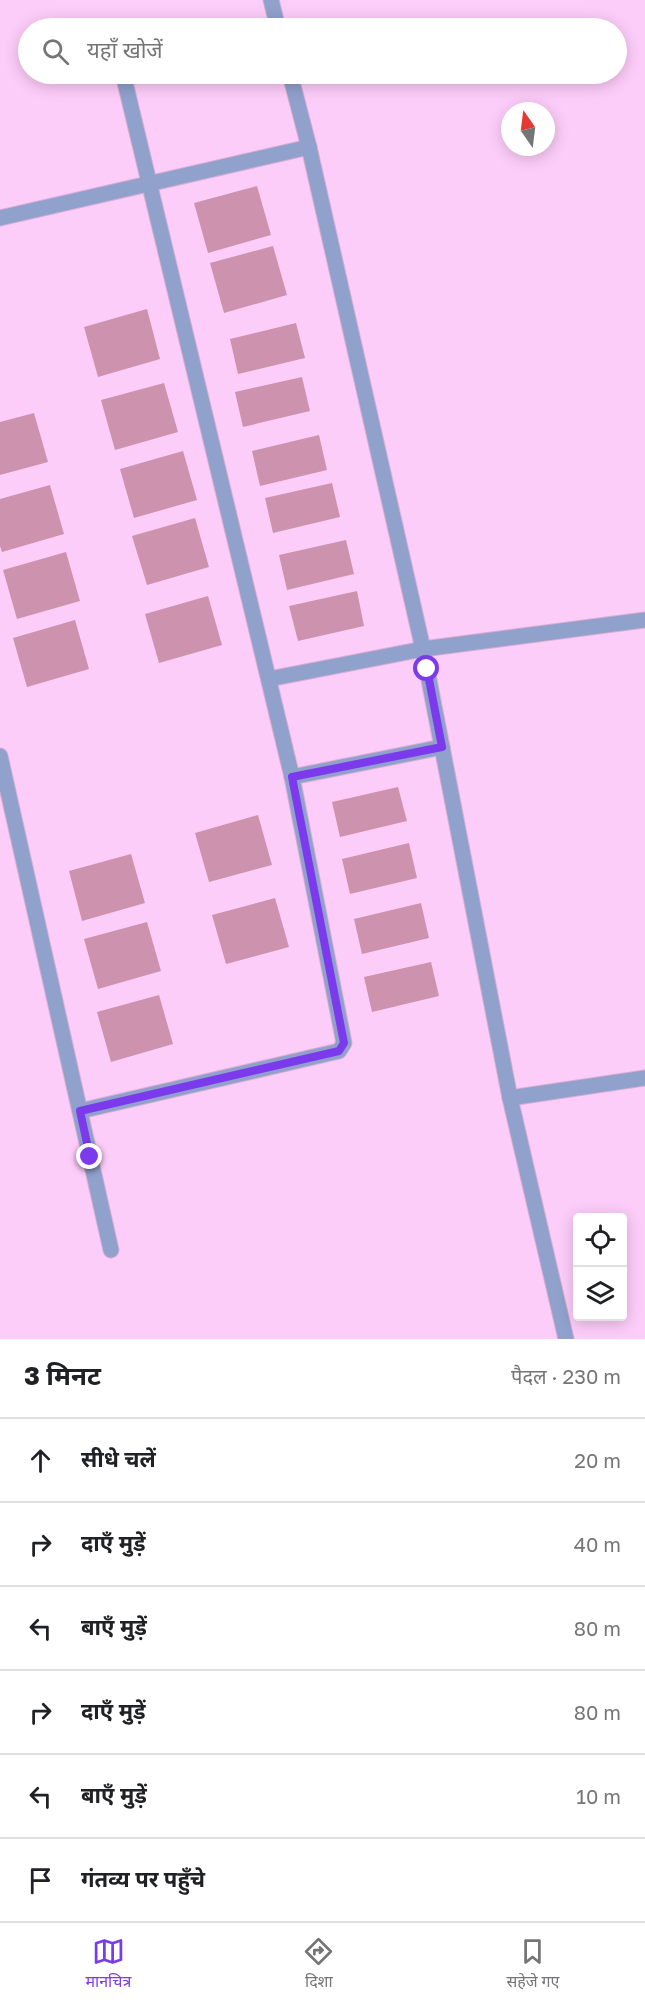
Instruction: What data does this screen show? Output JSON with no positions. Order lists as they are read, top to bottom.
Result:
{
  "north": "top",
  "page": {
    "search": "यहाँ खोजें",
    "heading": ["3 मिनट", "पैदल · 230 m"],
    "list": [
      ["सीधे चलें", "20 m"],
      ["दाएँ मुड़ें", "40 m"],
      ["बाएँ मुड़ें", "80 m"],
      ["दाएँ मुड़ें", "80 m"],
      ["बाएँ मुड़ें", "10 m"],
      "गंतव्य पर पहुँचे"
    ],
    "nav": ["मानचित्र", "दिशा", "सहेजे गए"]
  }
}
